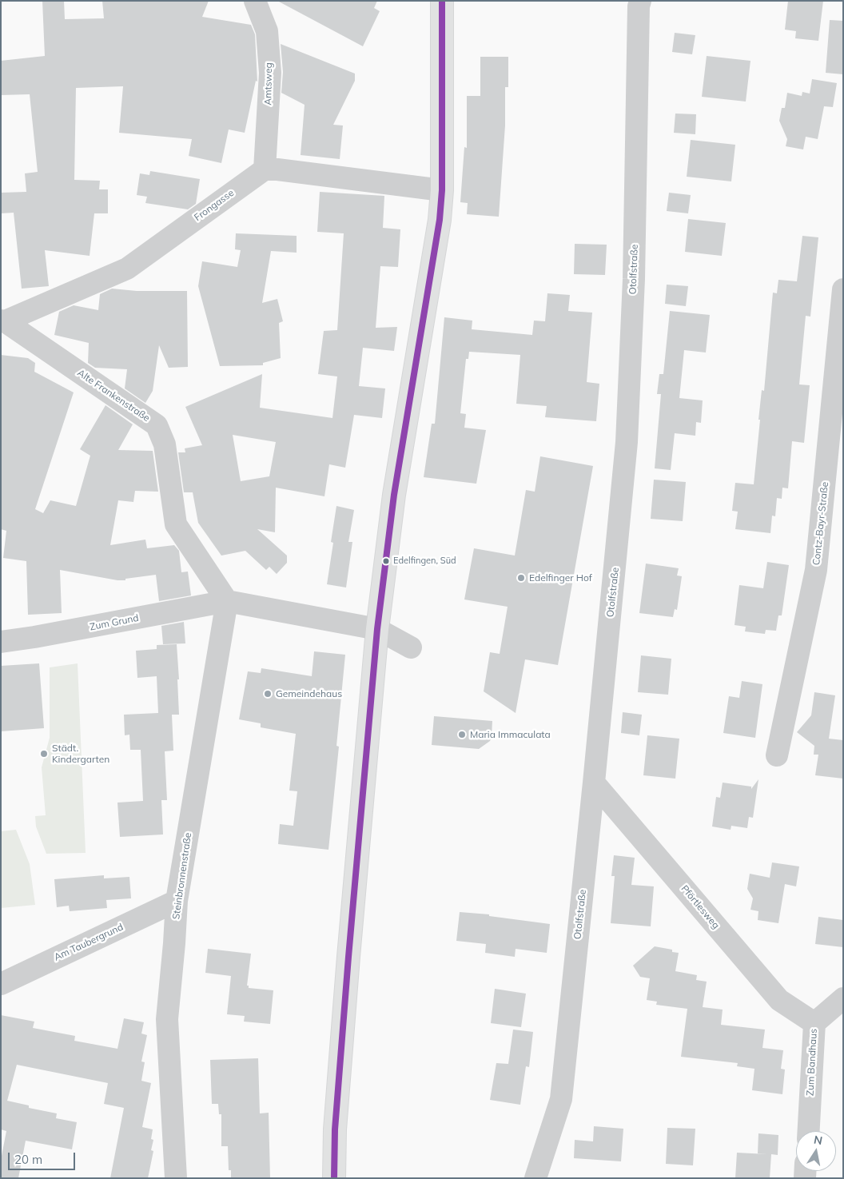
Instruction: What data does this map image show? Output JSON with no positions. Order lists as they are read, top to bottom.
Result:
{
  "streets": {
    "street": [
      "Amtsweg",
      "Frongasse",
      "Otolfstraße",
      "Alte Frankenstraße",
      "Contz-Bayr-Straße",
      "Zum Grund",
      "Steinbronnenstraße",
      "Pförtlesweg",
      "Am Taubergrund",
      "Zum Bandhaus"
    ]
  },
  "crossings": [
    ["Amtsweg", "Frongasse"],
    ["Frongasse", "Alte Frankenstraße"],
    ["Otolfstraße", "Pförtlesweg"],
    ["Alte Frankenstraße", "Zum Grund"],
    ["Alte Frankenstraße", "Steinbronnenstraße"],
    ["Zum Grund", "Steinbronnenstraße"],
    ["Steinbronnenstraße", "Am Taubergrund"],
    ["Pförtlesweg", "Zum Bandhaus"]
  ],
  "places": [
    "Edelfingen, Süd",
    "Edelfinger Hof",
    "Gemeindehaus",
    "Maria Immaculata",
    "Städt. Kindergarten"
  ],
  "scale_bar": "20 m",
  "north": "top"
}
